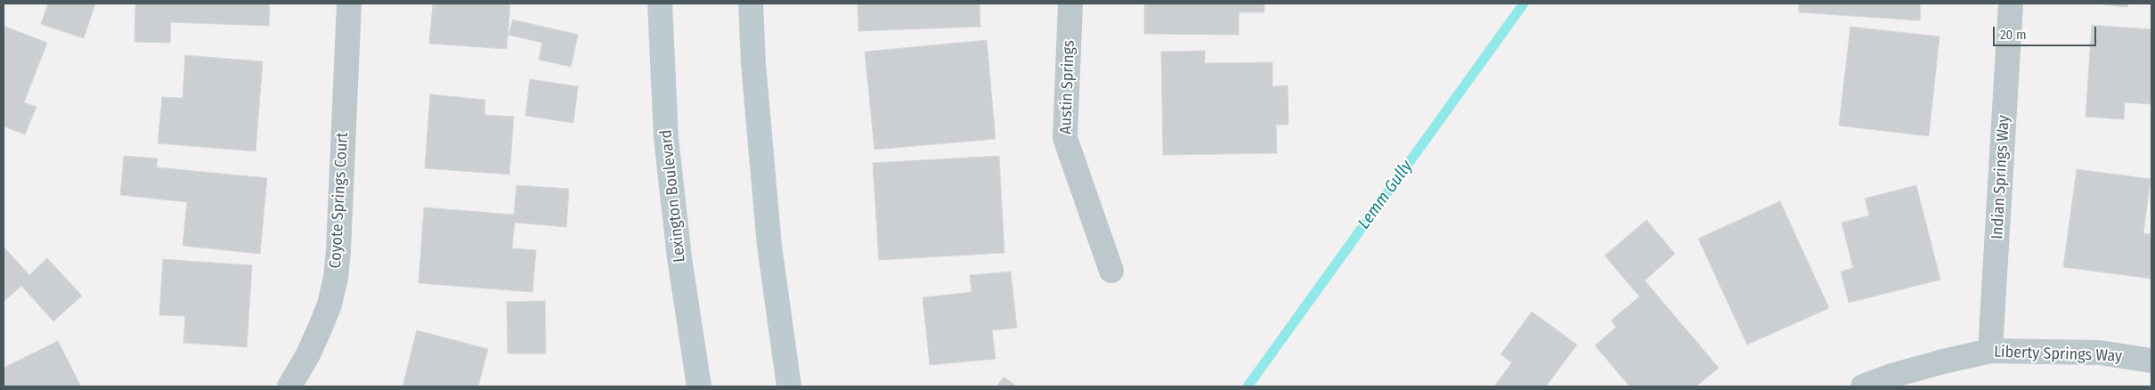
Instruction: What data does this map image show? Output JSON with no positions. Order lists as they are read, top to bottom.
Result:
{
  "streets": {
    "main road": ["Lexington Boulevard"],
    "street": [
      "Austin Springs",
      "Indian Springs Way",
      "Coyote Springs Court",
      "Liberty Springs Way"
    ]
  },
  "crossings": [
    ["Indian Springs Way", "Liberty Springs Way"]
  ],
  "water": ["Lemm Gully"],
  "scale_bar": "20 m"
}
